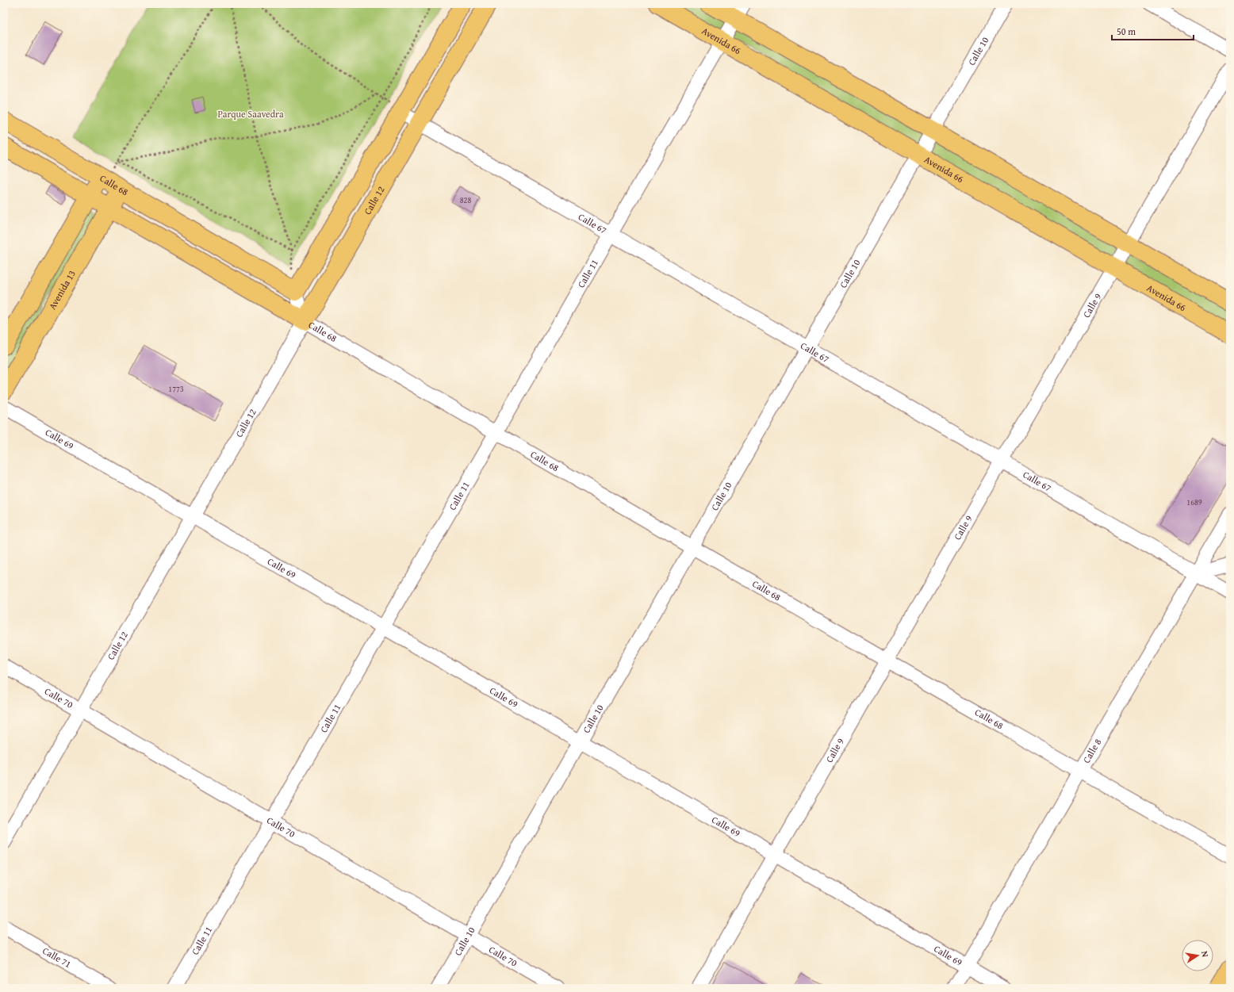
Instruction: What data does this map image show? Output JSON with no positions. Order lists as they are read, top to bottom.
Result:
{
  "streets": {
    "main road": [
      "Avenida 66",
      "Calle 68",
      "Calle 12",
      "Avenida 13"
    ],
    "street": [
      "Calle 10",
      "Calle 67",
      "Calle 11",
      "Calle 9",
      "Calle 69",
      "Calle 70",
      "Calle 8",
      "Calle 71"
    ]
  },
  "crossings": [
    ["Avenida 66", "Calle 10"],
    ["Avenida 66", "Calle 11"],
    ["Avenida 66", "Calle 9"],
    ["Calle 10", "Calle 68"],
    ["Calle 10", "Calle 67"],
    ["Calle 10", "Calle 69"],
    ["Calle 10", "Calle 70"],
    ["Calle 68", "Calle 12"],
    ["Calle 68", "Calle 11"],
    ["Calle 68", "Avenida 13"],
    ["Calle 68", "Calle 9"],
    ["Calle 68", "Calle 8"],
    ["Calle 12", "Calle 67"],
    ["Calle 12", "Calle 69"],
    ["Calle 12", "Calle 70"],
    ["Calle 67", "Calle 11"],
    ["Calle 67", "Calle 9"],
    ["Calle 67", "Calle 8"],
    ["Calle 11", "Calle 69"],
    ["Calle 11", "Calle 70"],
    ["Calle 9", "Calle 69"],
    ["Calle 69", "Calle 8"]
  ],
  "parks": ["Parque Saavedra"],
  "house_numbers": ["828", "1773", "1689"],
  "scale_bar": "50 m",
  "north": "right"
}
